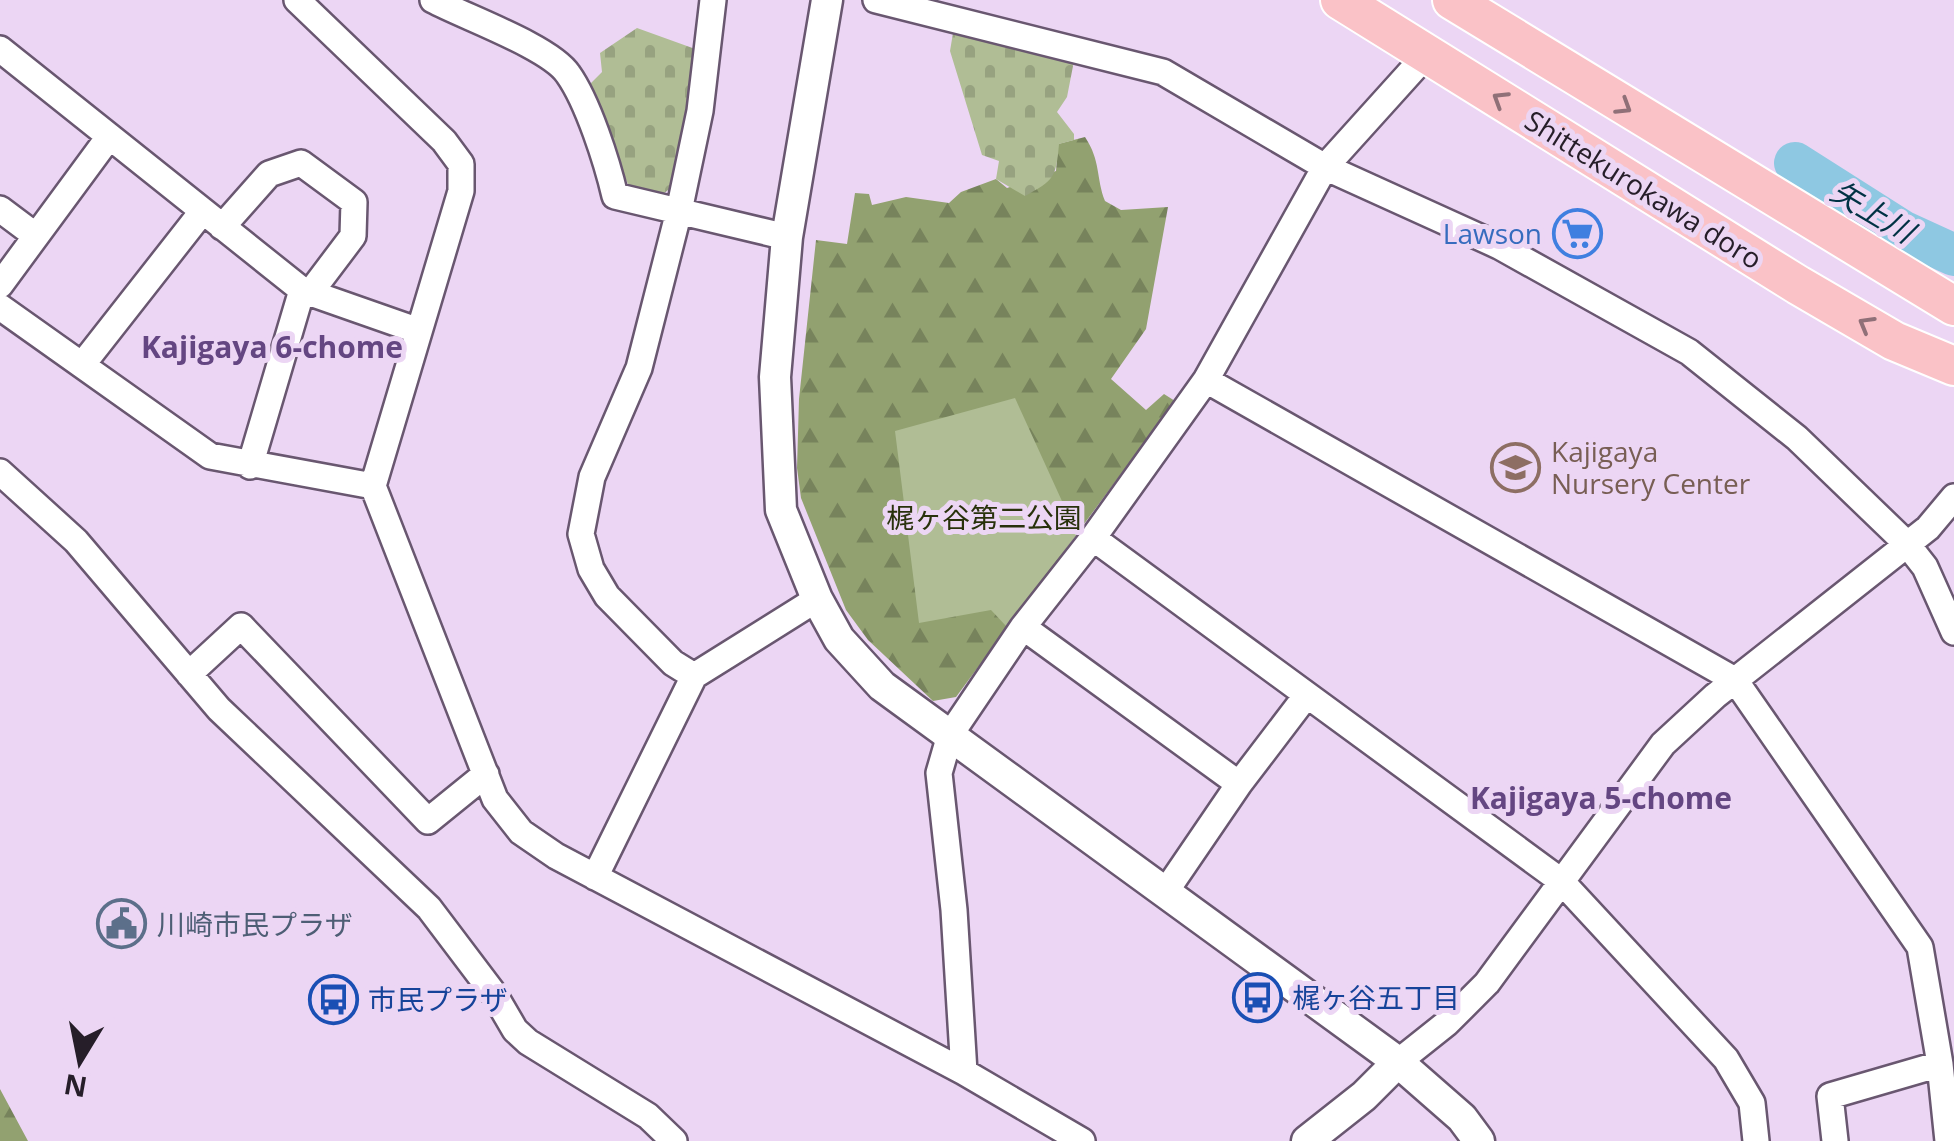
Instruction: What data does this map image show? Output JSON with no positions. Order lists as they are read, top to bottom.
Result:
{
  "streets": {
    "main road": ["Shittekurokawa doro"]
  },
  "districts": ["Kajigaya 6-chome", "Kajigaya 5-chome"],
  "water": ["矢上川"],
  "parks": ["梶ヶ谷第二公園"],
  "places": {
    "supermarket": ["Lawson"],
    "school or university": ["Kajigaya Nursery Center"],
    "public building": ["川崎市民プラザ"],
    "bus stop": ["梶ヶ谷五丁目", "市民プラザ"]
  },
  "north": "bottom"
}
